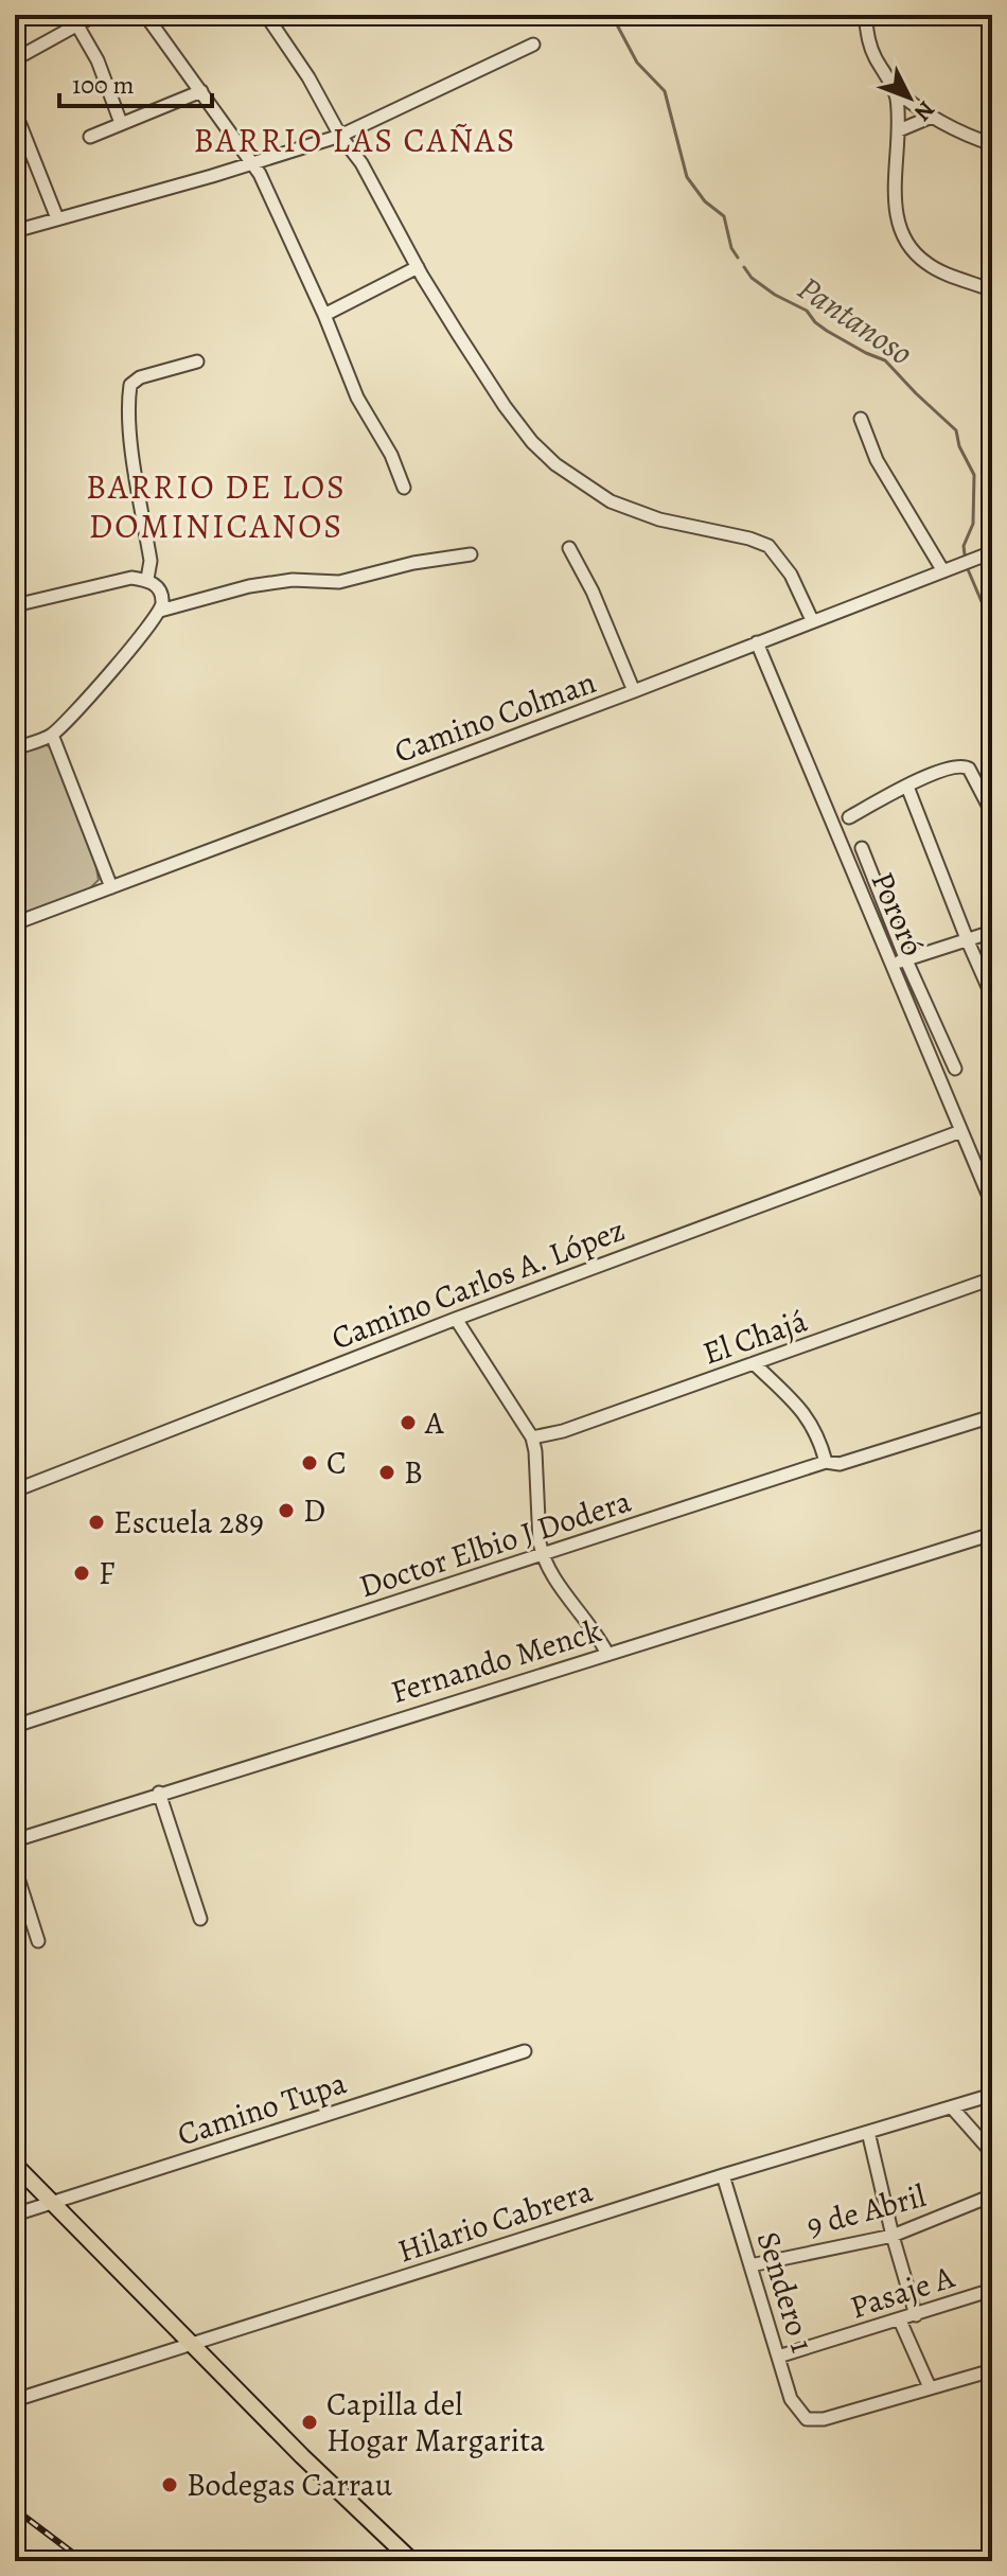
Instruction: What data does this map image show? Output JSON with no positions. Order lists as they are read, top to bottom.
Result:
{
  "streets": {
    "street": [
      "Camino Colman",
      "Pororó",
      "Camino Carlos A. López",
      "El Chajá",
      "Doctor Elbio J Dodera",
      "Fernando Menck",
      "Camino Tupa",
      "9 de Abril",
      "Hilario Cabrera",
      "Sendero 1",
      "Pasaje A"
    ]
  },
  "crossings": [
    ["Camino Colman", "Pororó"],
    ["Pororó", "Camino Carlos A. López"],
    ["9 de Abril", "Sendero 1"],
    ["Hilario Cabrera", "Sendero 1"],
    ["Sendero 1", "Pasaje A"]
  ],
  "districts": ["BARRIO LAS CAÑAS", "BARRIO DE LOS DOMINICANOS"],
  "water": ["Pantanoso"],
  "places": [
    "A",
    "C",
    "B",
    "D",
    "Escuela 289",
    "F",
    "Capilla del Hogar Margarita",
    "Bodegas Carrau"
  ],
  "scale_bar": "100 m",
  "north": "bottom right"
}
